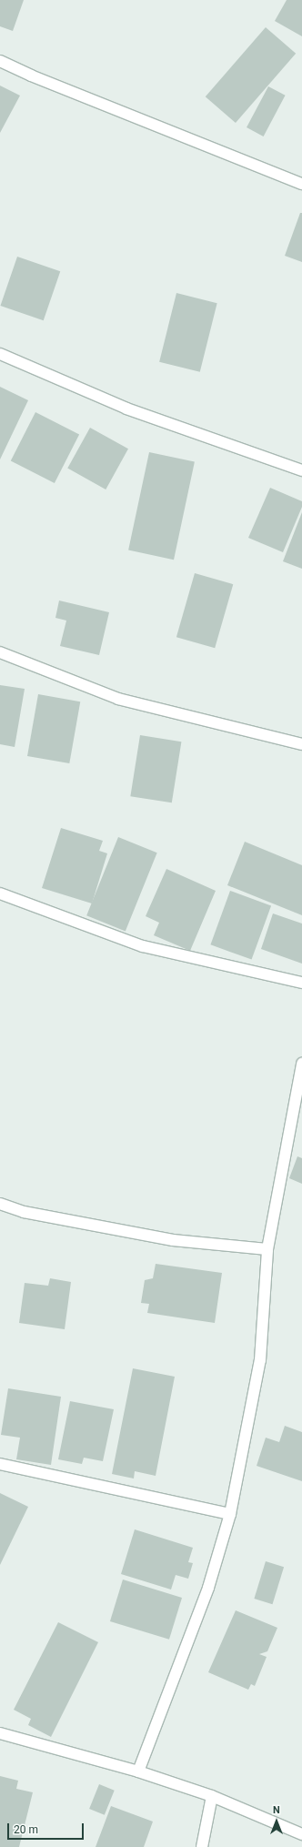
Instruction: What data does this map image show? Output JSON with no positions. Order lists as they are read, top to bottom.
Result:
{
  "scale_bar": "20 m",
  "north": "top"
}
